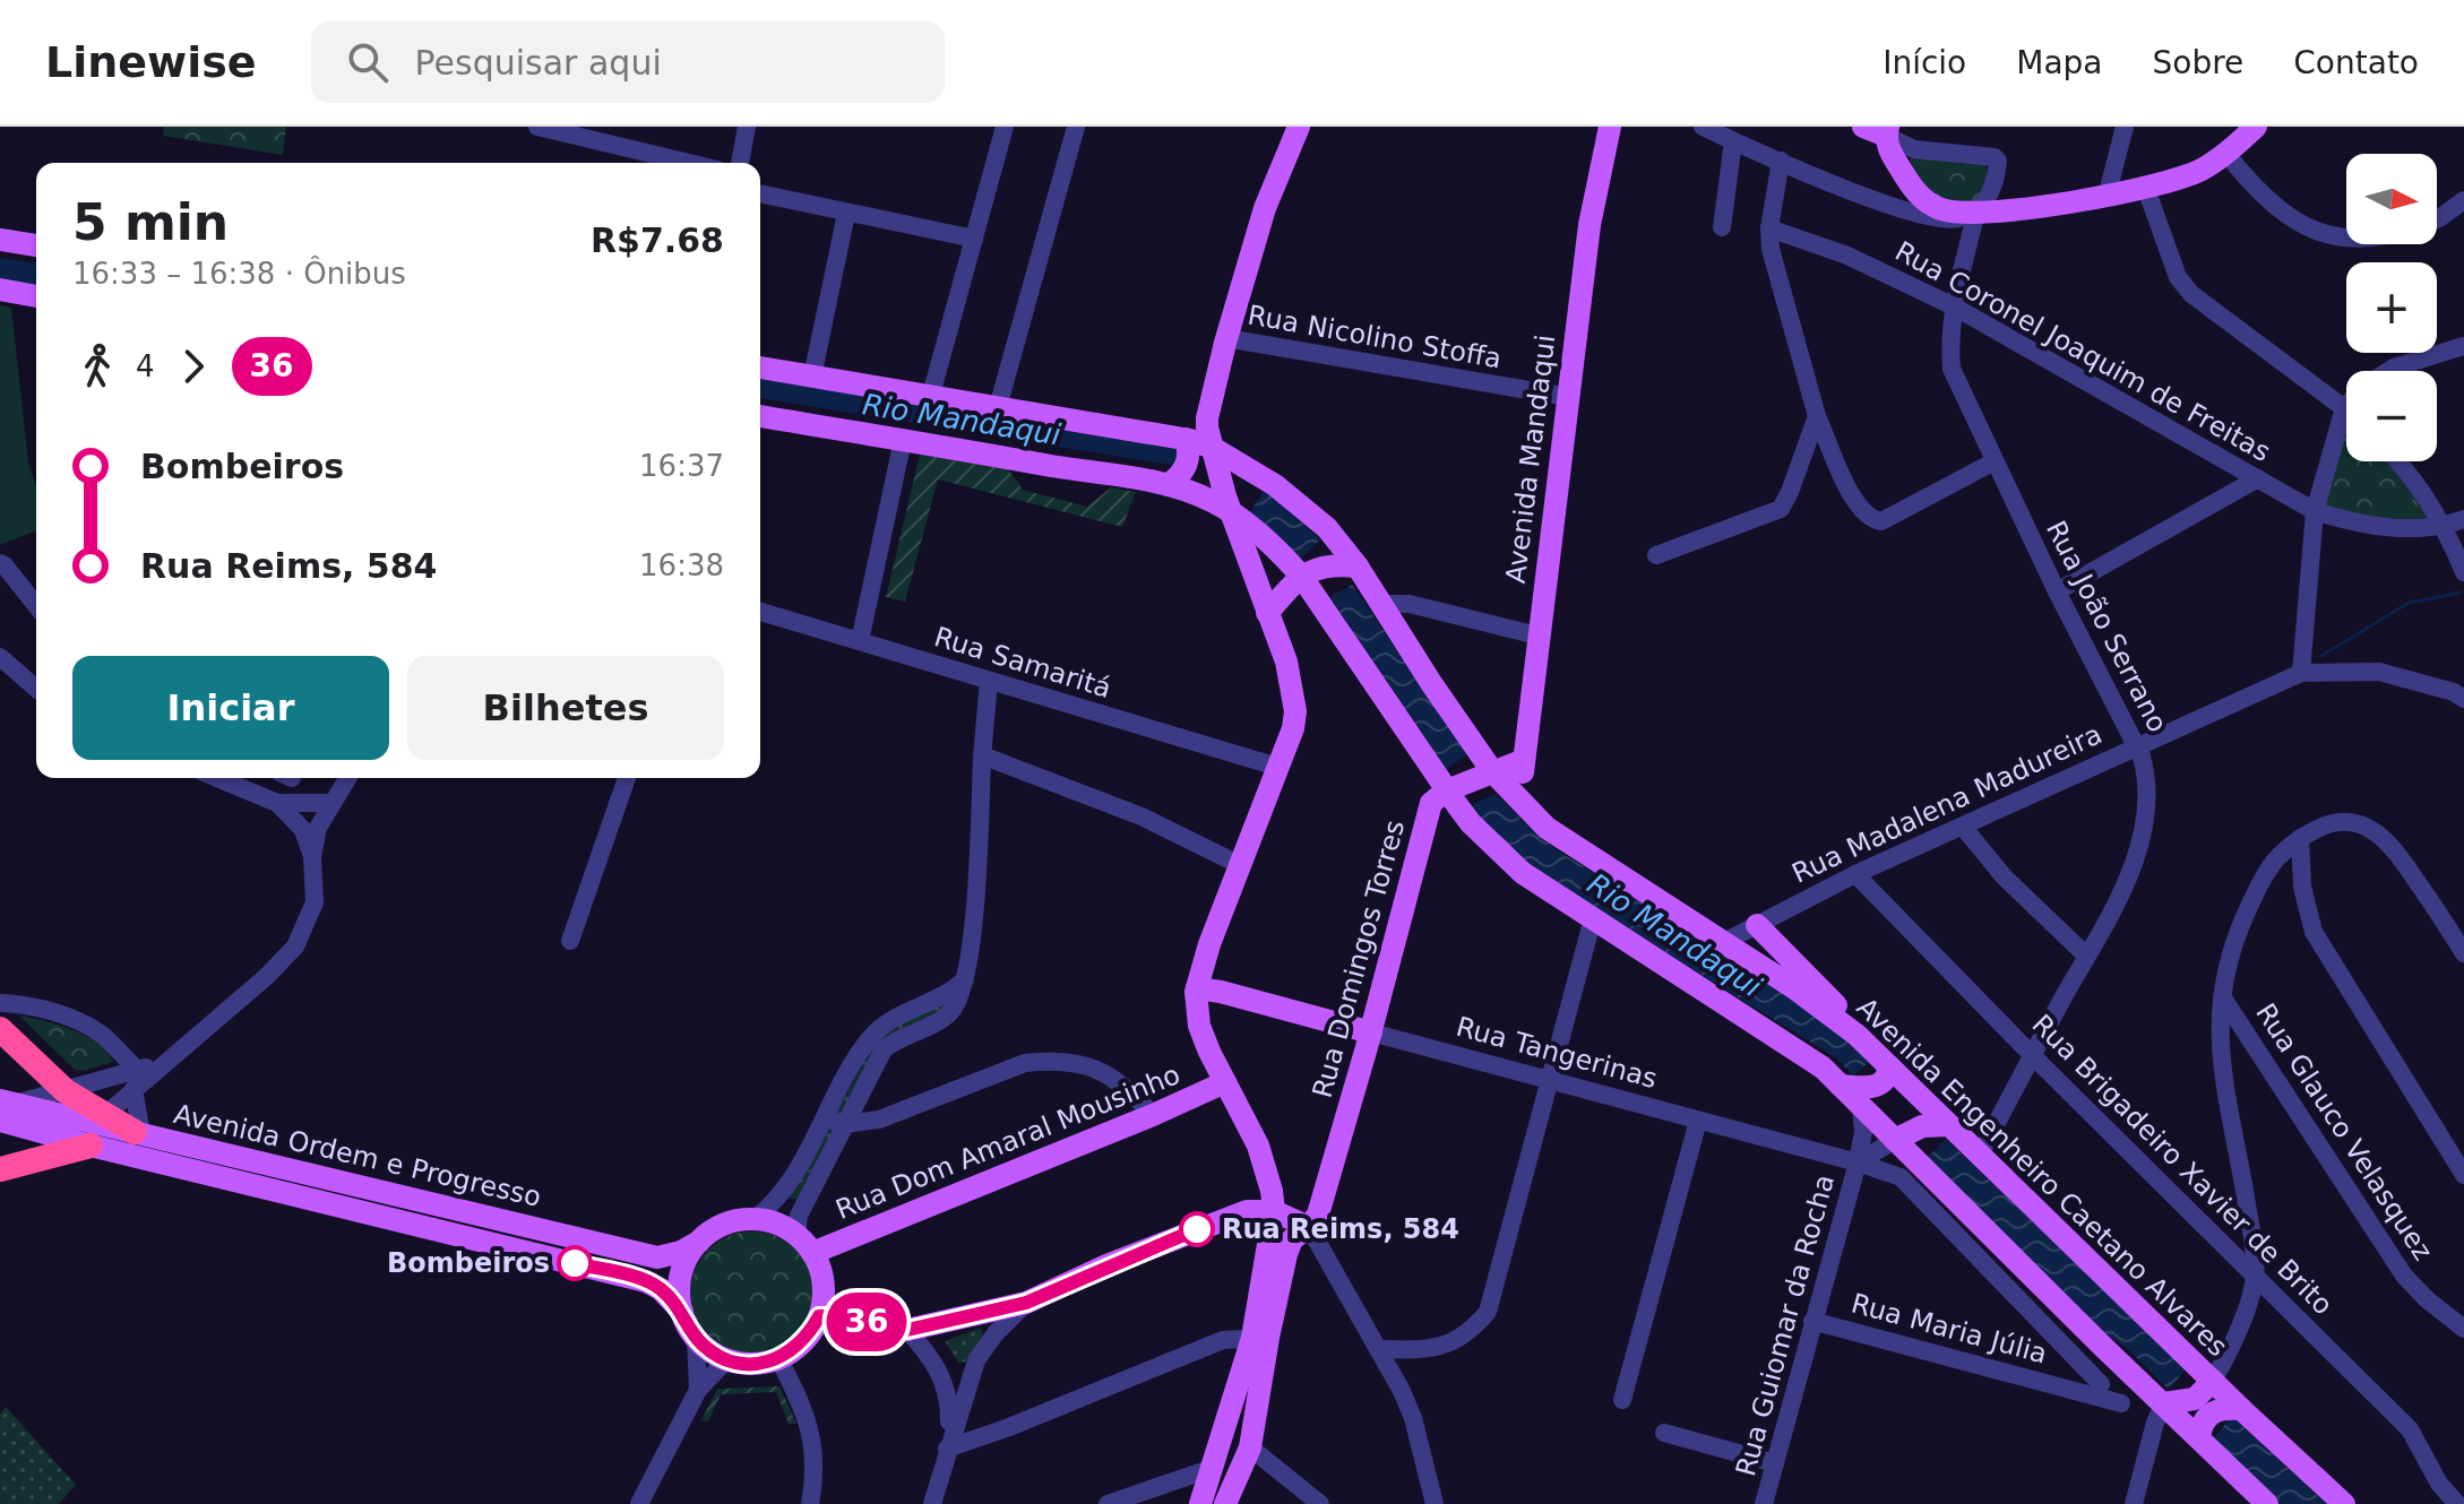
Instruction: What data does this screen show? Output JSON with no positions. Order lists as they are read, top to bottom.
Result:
{
  "streets": {
    "main road": [
      "Avenida Mandaqui",
      "Rua Domingos Torres",
      "Rua Tangerinas",
      "Rua Dom Amaral Mousinho",
      "Avenida Ordem e Progresso",
      "Avenida Engenheiro Caetano Alvares"
    ],
    "street": [
      "Rua Nicolino Stoffa",
      "Rua Coronel Joaquim de Freitas",
      "Rua João Serrano",
      "Rua Samaritá",
      "Rua Madalena Madureira",
      "Rua Glauco Velasquez",
      "Rua Brigadeiro Xavier de Brito",
      "Rua Guiomar da Rocha",
      "Rua Maria Júlia"
    ]
  },
  "crossings": [
    ["Rua Nicolino Stoffa", "Avenida Mandaqui"],
    ["Rua Coronel Joaquim de Freitas", "Rua João Serrano"],
    ["Avenida Mandaqui", "Avenida Engenheiro Caetano Alvares"],
    ["Rua João Serrano", "Rua Madalena Madureira"],
    ["Rua João Serrano", "Rua Brigadeiro Xavier de Brito"],
    ["Rua João Serrano", "Avenida Engenheiro Caetano Alvares"],
    ["Rua Madalena Madureira", "Rua Brigadeiro Xavier de Brito"],
    ["Rua Madalena Madureira", "Avenida Engenheiro Caetano Alvares"],
    ["Rua Domingos Torres", "Rua Tangerinas"],
    ["Rua Tangerinas", "Rua Guiomar da Rocha"],
    ["Rua Tangerinas", "Rua Maria Júlia"],
    ["Rua Dom Amaral Mousinho", "Avenida Ordem e Progresso"],
    ["Rua Guiomar da Rocha", "Rua Maria Júlia"]
  ],
  "water": ["Rio Mandaqui"],
  "places": ["Rua Reims, 584", "Bombeiros"],
  "lines": ["bus line 36"],
  "north": "right",
  "page": {
    "header": "Linewise",
    "search": "Pesquisar aqui",
    "nav": [
      "Início",
      "Mapa",
      "Sobre",
      "Contato"
    ],
    "on_map": "36",
    "map_buttons": ["+", "−"],
    "heading": ["5 min", "16:33 – 16:38 · Ônibus", "R$7.68"],
    "legs": ["4", "36"],
    "list": [
      {
        "name": "Bombeiros",
        "value": "16:37"
      },
      {
        "name": "Rua Reims, 584",
        "value": "16:38"
      }
    ],
    "buttons": ["Iniciar", "Bilhetes"]
  }
}
